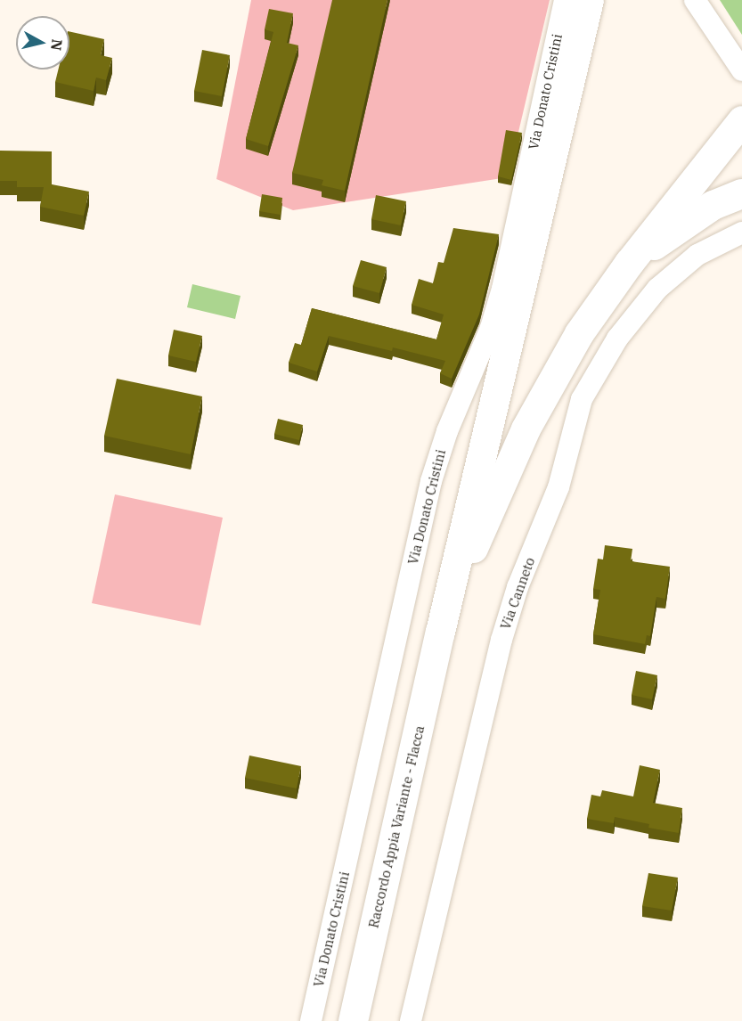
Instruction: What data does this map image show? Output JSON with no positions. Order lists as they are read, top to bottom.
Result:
{
  "streets": {
    "main road": ["Raccordo Appia Variante - Flacca"],
    "street": ["Via Donato Cristini", "Via Canneto"]
  },
  "north": "right"
}
